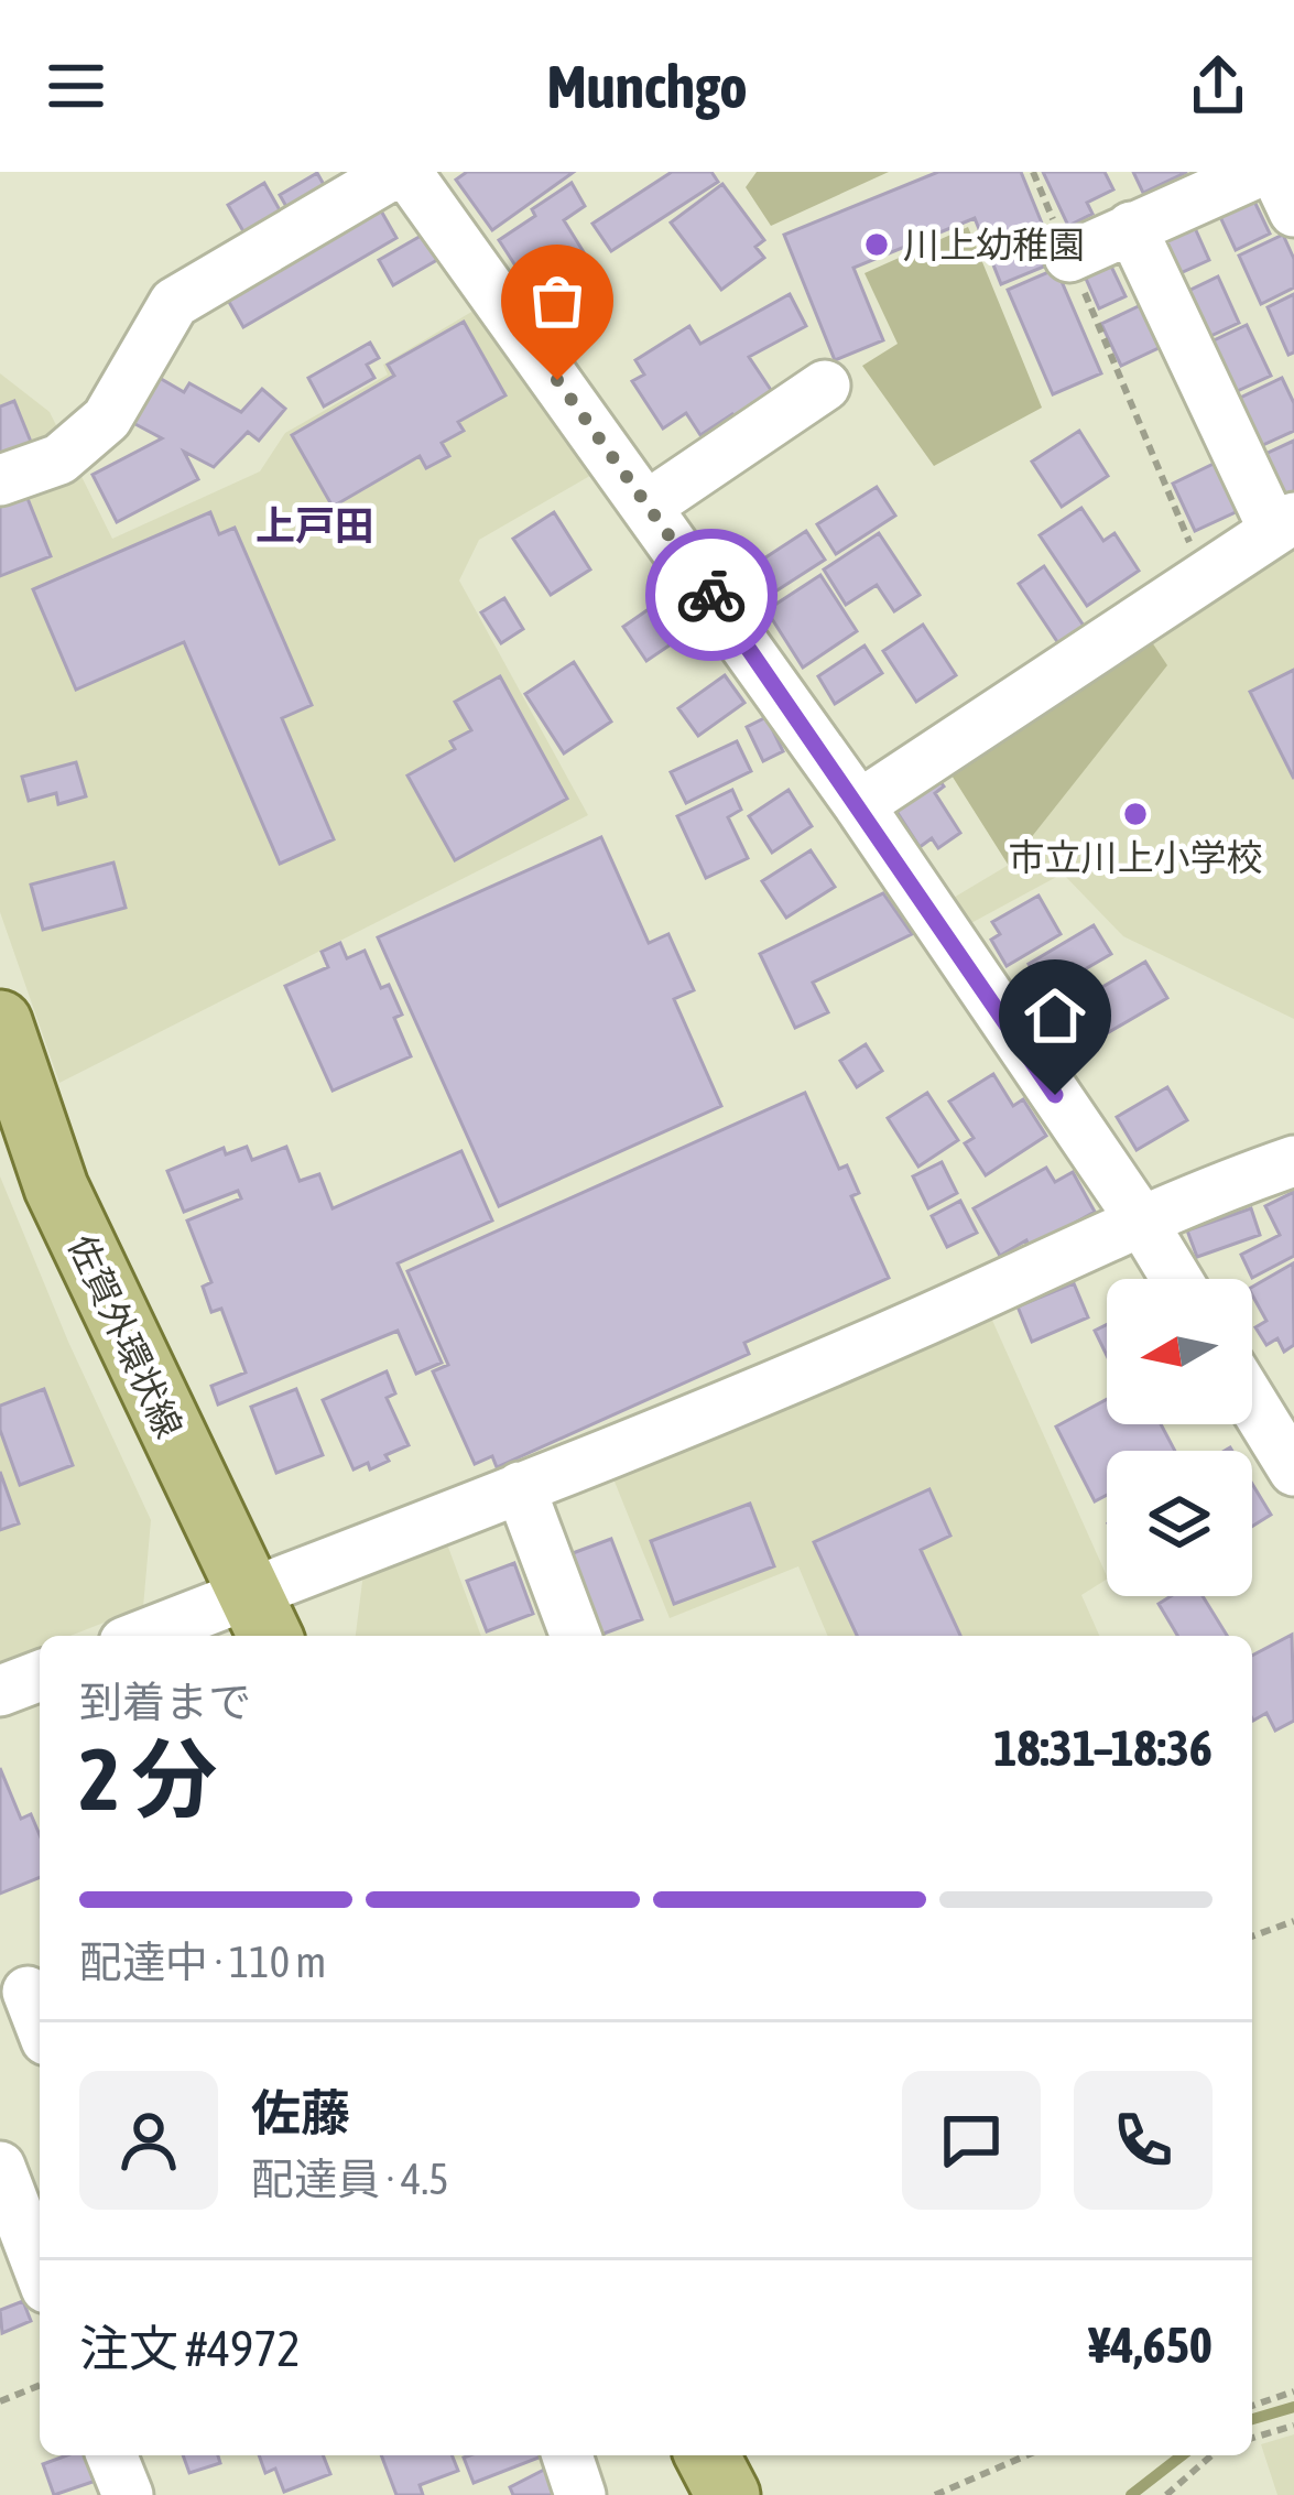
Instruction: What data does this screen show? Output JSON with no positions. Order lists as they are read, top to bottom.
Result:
{
  "streets": {
    "main road": ["佐賀外環状線"]
  },
  "districts": ["上戸田"],
  "places": ["川上幼稚園", "市立川上小学校"],
  "north": "left",
  "page": {
    "header": "Munchgo",
    "heading": ["2 分", "到着まで", "18:31–18:36"],
    "panel": [
      "佐藤",
      "配達員 · 4.5",
      "注文 #4972",
      "¥4,650"
    ],
    "bar": "配達中 · 110 m"
  }
}
